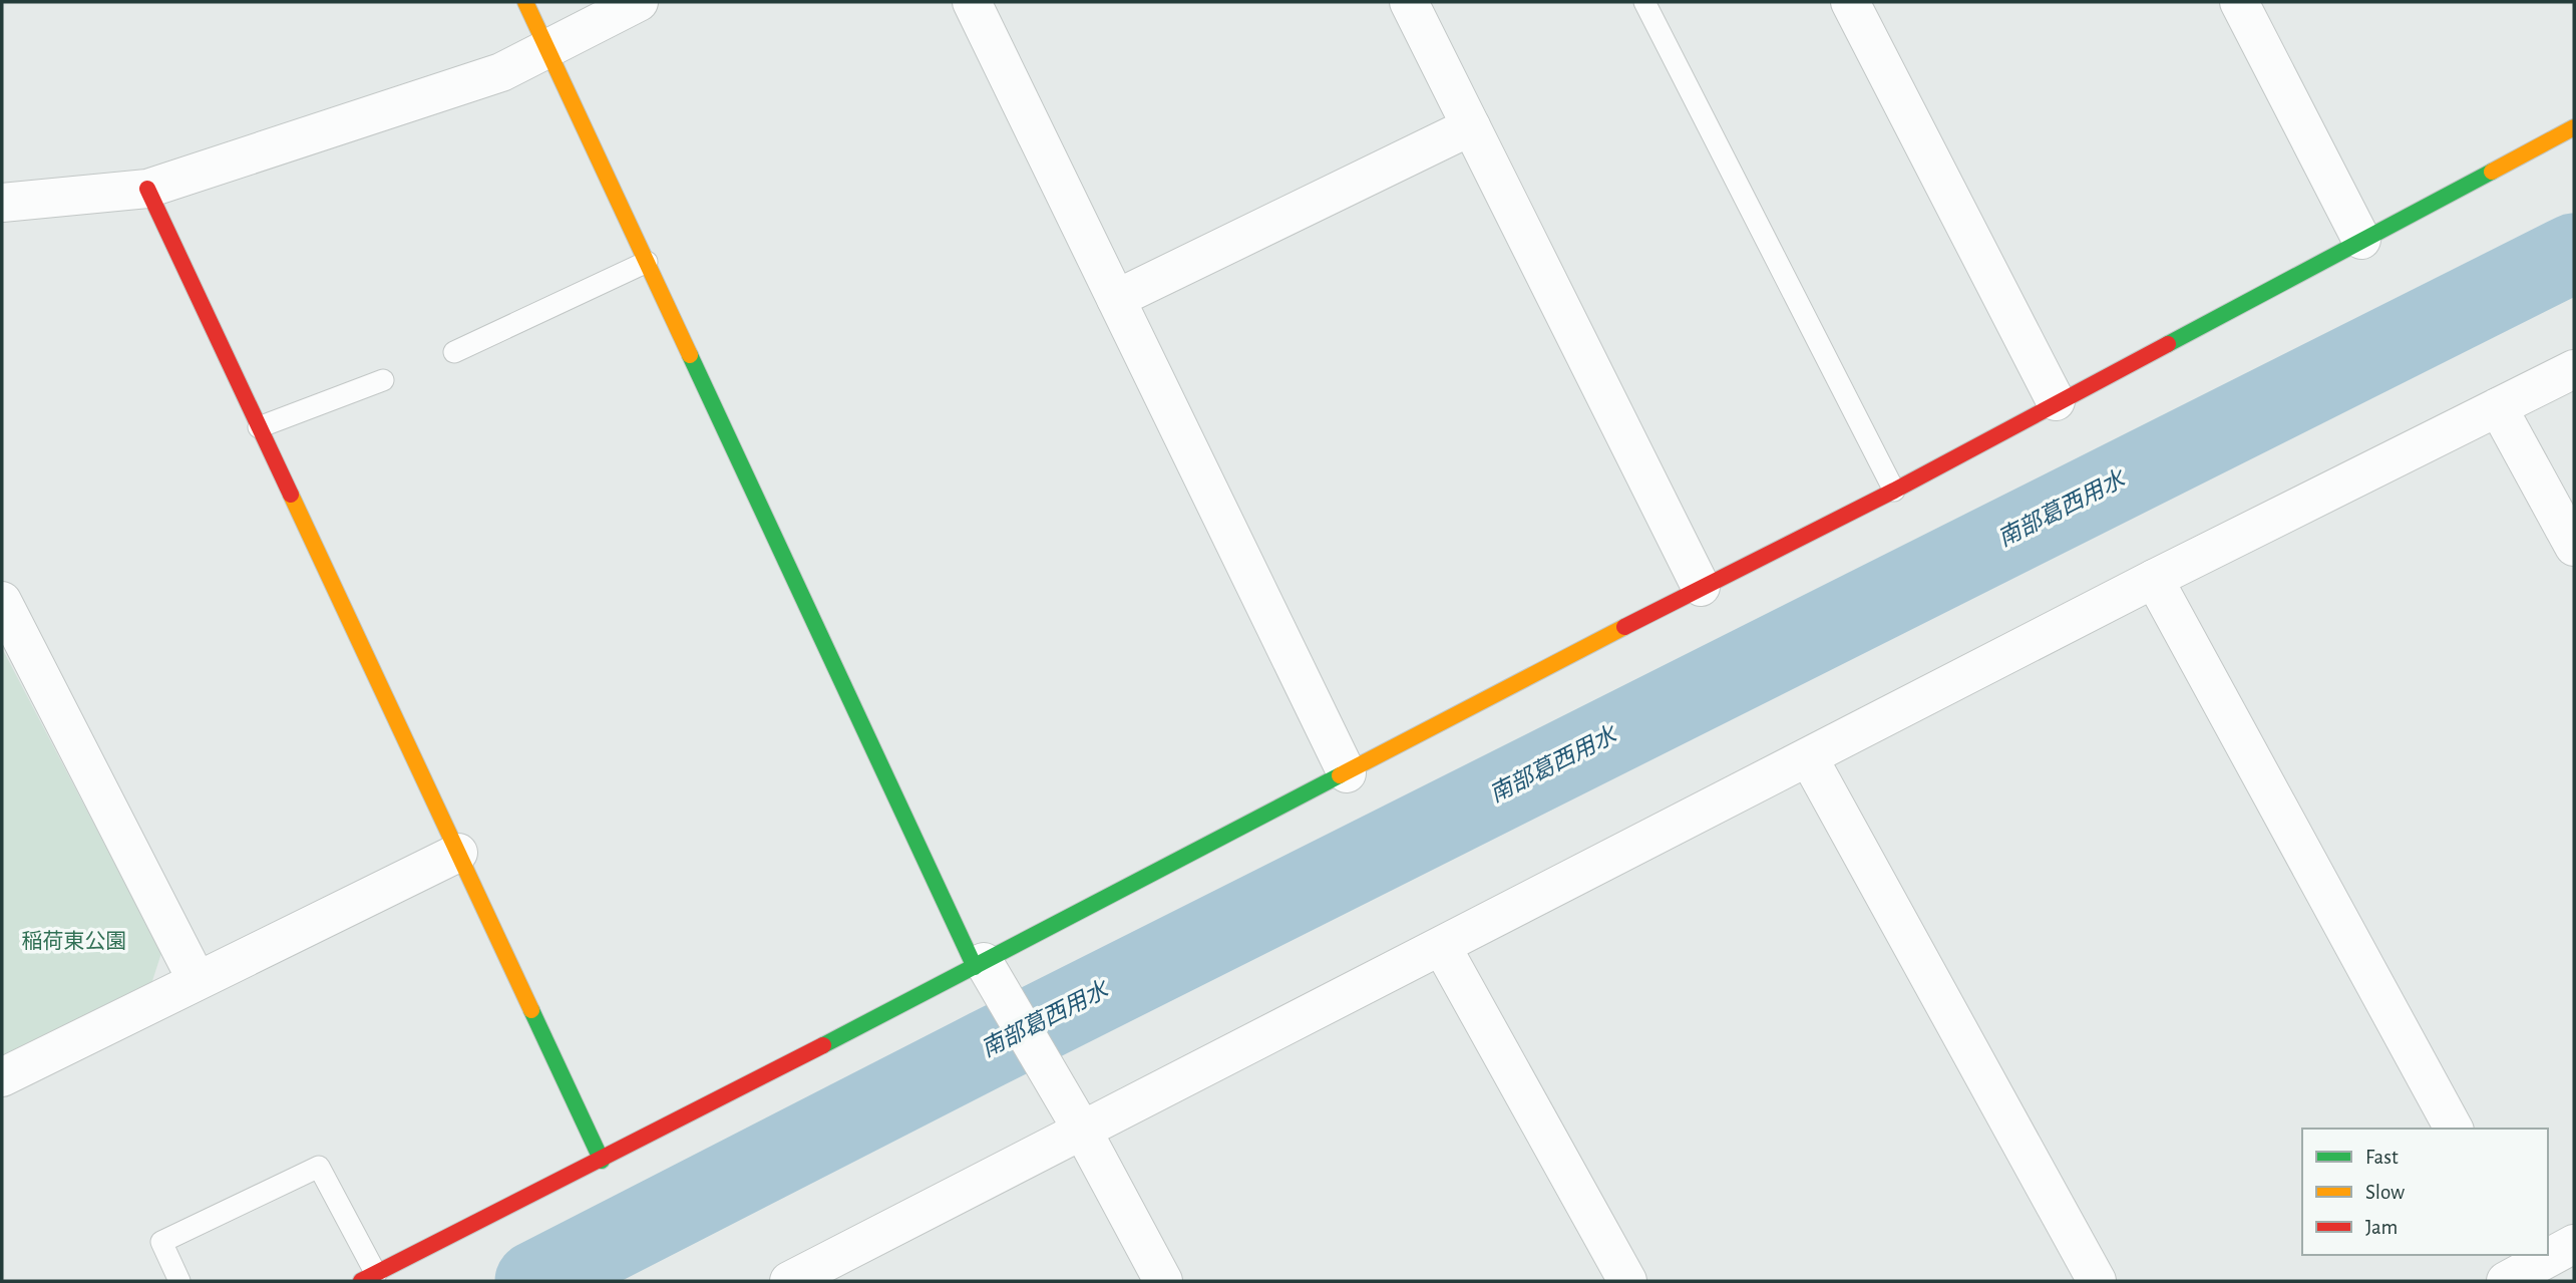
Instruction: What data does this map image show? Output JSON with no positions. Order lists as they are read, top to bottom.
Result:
{
  "water": ["南部葛西用水"],
  "parks": ["稲荷東公園"],
  "legend": ["Fast", "Slow", "Jam"]
}
